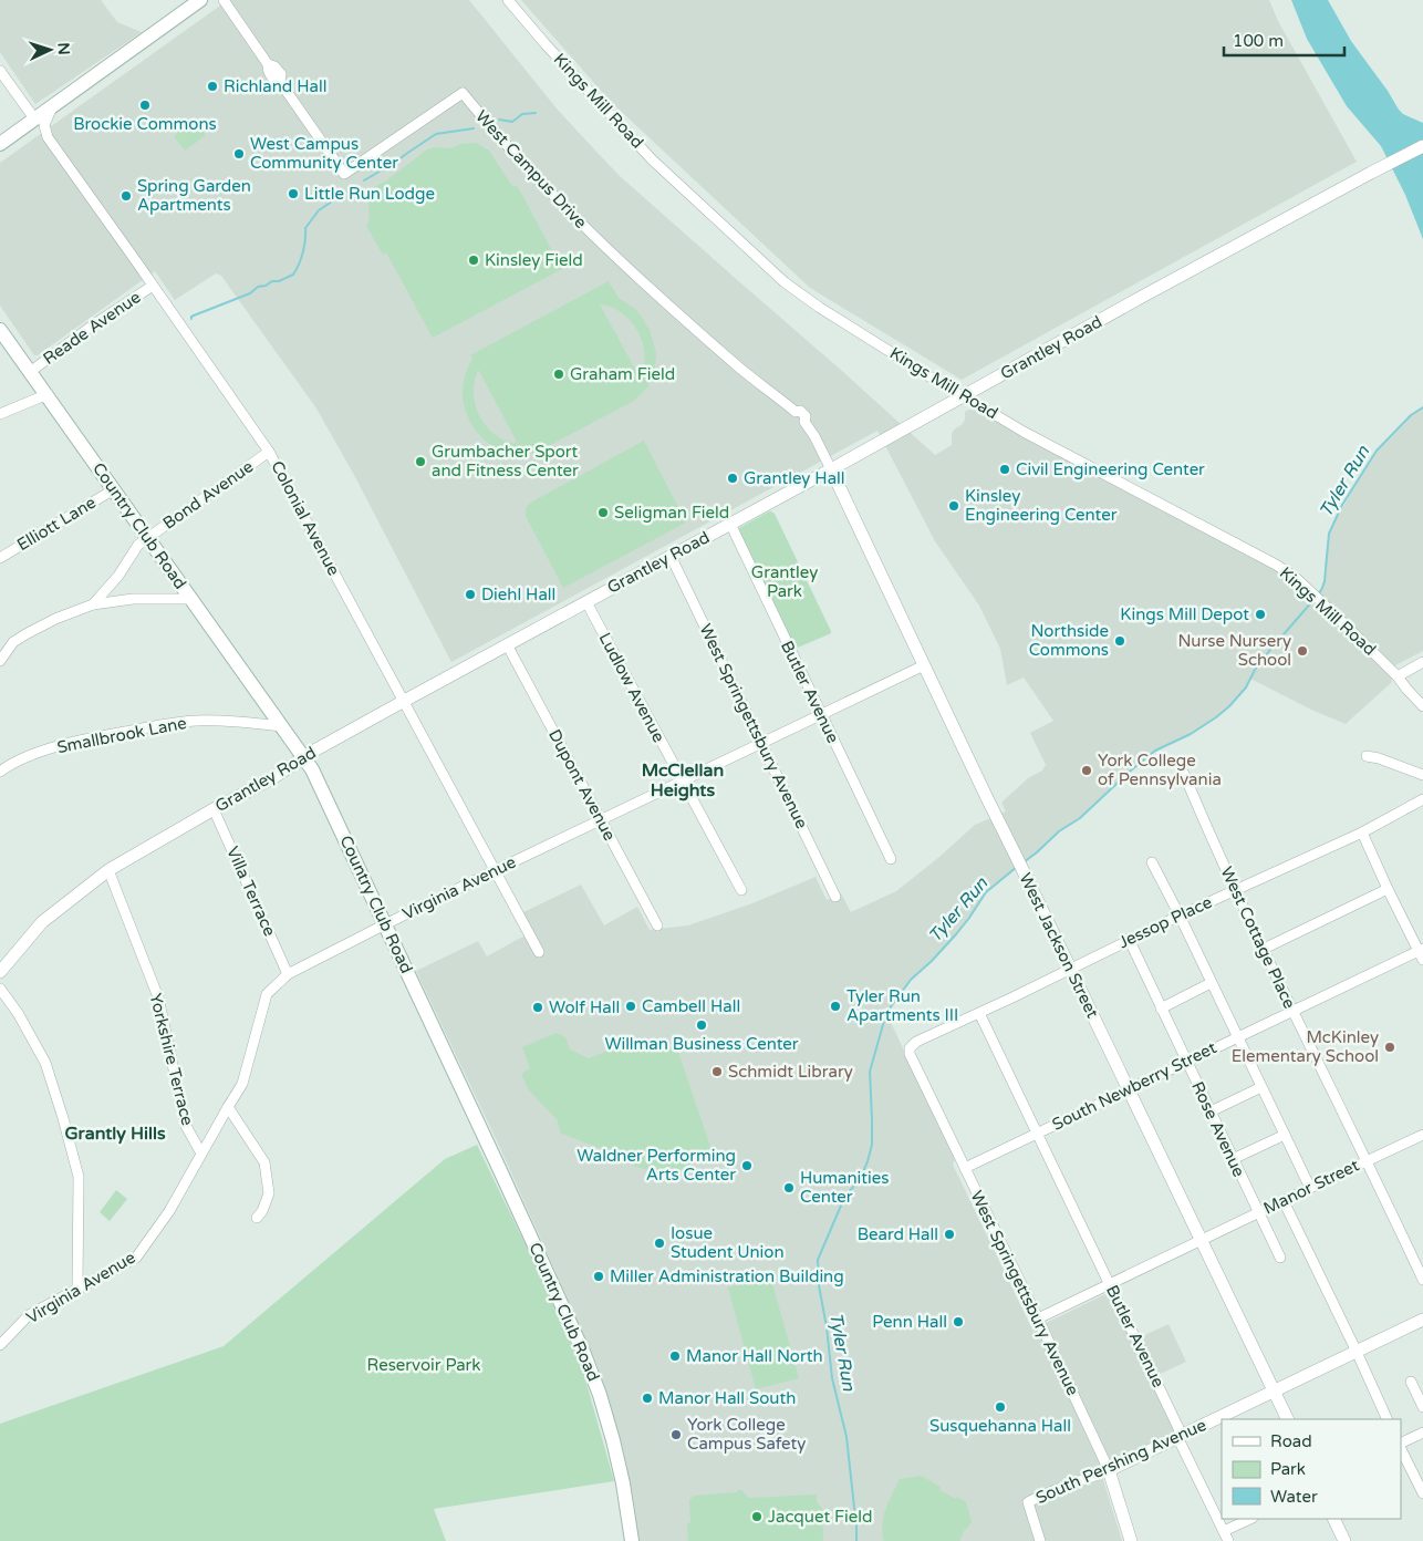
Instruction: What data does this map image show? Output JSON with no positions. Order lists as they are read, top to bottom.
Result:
{
  "streets": {
    "main road": ["Country Club Road"],
    "street": [
      "Kings Mill Road",
      "West Campus Drive",
      "Reade Avenue",
      "Grantley Road",
      "Bond Avenue",
      "Colonial Avenue",
      "Elliott Lane",
      "Ludlow Avenue",
      "Butler Avenue",
      "West Springettsbury Avenue",
      "Smallbrook Lane",
      "Dupont Avenue",
      "Virginia Avenue",
      "Villa Terrace",
      "Jessop Place",
      "West Cottage Place",
      "West Jackson Street",
      "Yorkshire Terrace",
      "South Newberry Street",
      "Rose Avenue",
      "Manor Street",
      "South Pershing Avenue"
    ]
  },
  "crossings": [
    ["Kings Mill Road", "Grantley Road"],
    ["West Campus Drive", "Grantley Road"],
    ["West Campus Drive", "West Jackson Street"],
    ["Reade Avenue", "Colonial Avenue"],
    ["Reade Avenue", "Country Club Road"],
    ["Grantley Road", "Colonial Avenue"],
    ["Grantley Road", "Country Club Road"],
    ["Grantley Road", "Ludlow Avenue"],
    ["Grantley Road", "Butler Avenue"],
    ["Grantley Road", "West Springettsbury Avenue"],
    ["Grantley Road", "Dupont Avenue"],
    ["Grantley Road", "Villa Terrace"],
    ["Grantley Road", "West Jackson Street"],
    ["Grantley Road", "Yorkshire Terrace"],
    ["Bond Avenue", "Colonial Avenue"],
    ["Bond Avenue", "Country Club Road"],
    ["Colonial Avenue", "Virginia Avenue"],
    ["Elliott Lane", "Country Club Road"],
    ["Country Club Road", "Smallbrook Lane"],
    ["Country Club Road", "Virginia Avenue"],
    ["Ludlow Avenue", "Virginia Avenue"],
    ["Butler Avenue", "Virginia Avenue"],
    ["Butler Avenue", "Jessop Place"],
    ["Butler Avenue", "South Newberry Street"],
    ["Butler Avenue", "Manor Street"],
    ["Butler Avenue", "South Pershing Avenue"],
    ["West Springettsbury Avenue", "Virginia Avenue"],
    ["West Springettsbury Avenue", "Jessop Place"],
    ["West Springettsbury Avenue", "South Newberry Street"],
    ["West Springettsbury Avenue", "Manor Street"],
    ["West Springettsbury Avenue", "South Pershing Avenue"],
    ["Dupont Avenue", "Virginia Avenue"],
    ["Virginia Avenue", "Villa Terrace"],
    ["Virginia Avenue", "West Jackson Street"],
    ["Virginia Avenue", "Yorkshire Terrace"],
    ["Jessop Place", "West Cottage Place"],
    ["Jessop Place", "West Jackson Street"],
    ["Jessop Place", "Rose Avenue"],
    ["West Cottage Place", "South Newberry Street"],
    ["West Cottage Place", "Manor Street"],
    ["West Jackson Street", "South Newberry Street"],
    ["West Jackson Street", "Manor Street"],
    ["West Jackson Street", "South Pershing Avenue"],
    ["South Newberry Street", "Rose Avenue"],
    ["Rose Avenue", "Manor Street"]
  ],
  "districts": ["McClellan Heights", "Grantly Hills"],
  "water": ["Tyler Run"],
  "parks": ["Grantley Park", "Reservoir Park"],
  "places": [
    "Richland Hall",
    "Brockie Commons",
    "West Campus Community Center",
    "Little Run Lodge",
    "Spring Garden Apartments",
    "Kinsley Field",
    "Graham Field",
    "Grumbacher Sport and Fitness Center",
    "Civil Engineering Center",
    "Grantley Hall",
    "Kinsley Engineering Center",
    "Seligman Field",
    "Diehl Hall",
    "Kings Mill Depot",
    "Northside Commons",
    "Nurse Nursery School",
    "York College of Pennsylvania",
    "Cambell Hall",
    "Tyler Run Apartments III",
    "Wolf Hall",
    "Willman Business Center",
    "McKinley Elementary School",
    "Schmidt Library",
    "Waldner Performing Arts Center",
    "Humanities Center",
    "Beard Hall",
    "Iosue Student Union",
    "Miller Administration Building",
    "Penn Hall",
    "Manor Hall North",
    "Manor Hall South",
    "Susquehanna Hall",
    "York College Campus Safety",
    "Jacquet Field"
  ],
  "legend": ["Road", "Park", "Water"],
  "scale_bar": "100 m",
  "north": "right"
}
